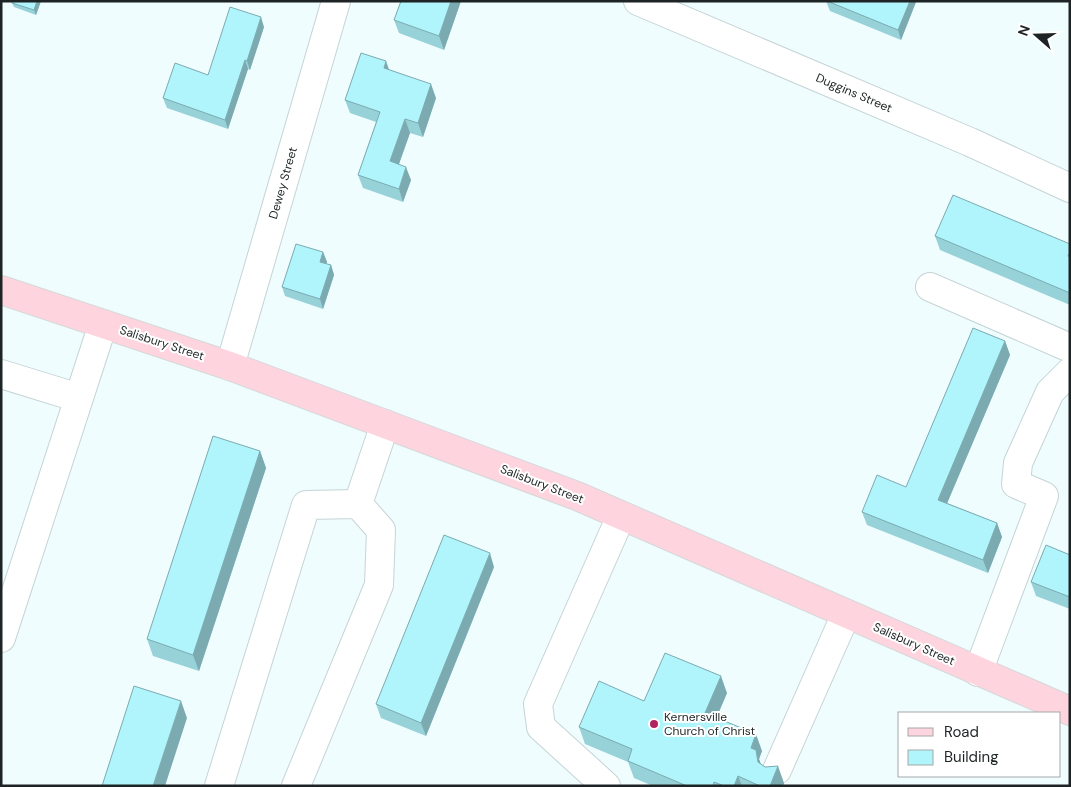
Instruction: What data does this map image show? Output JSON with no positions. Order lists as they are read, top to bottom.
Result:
{
  "streets": {
    "main road": ["Salisbury Street"],
    "street": ["Duggins Street", "Dewey Street"]
  },
  "crossings": [
    ["Dewey Street", "Salisbury Street"]
  ],
  "places": ["Kernersville Church of Christ"],
  "legend": ["Road", "Building"],
  "north": "left"
}
